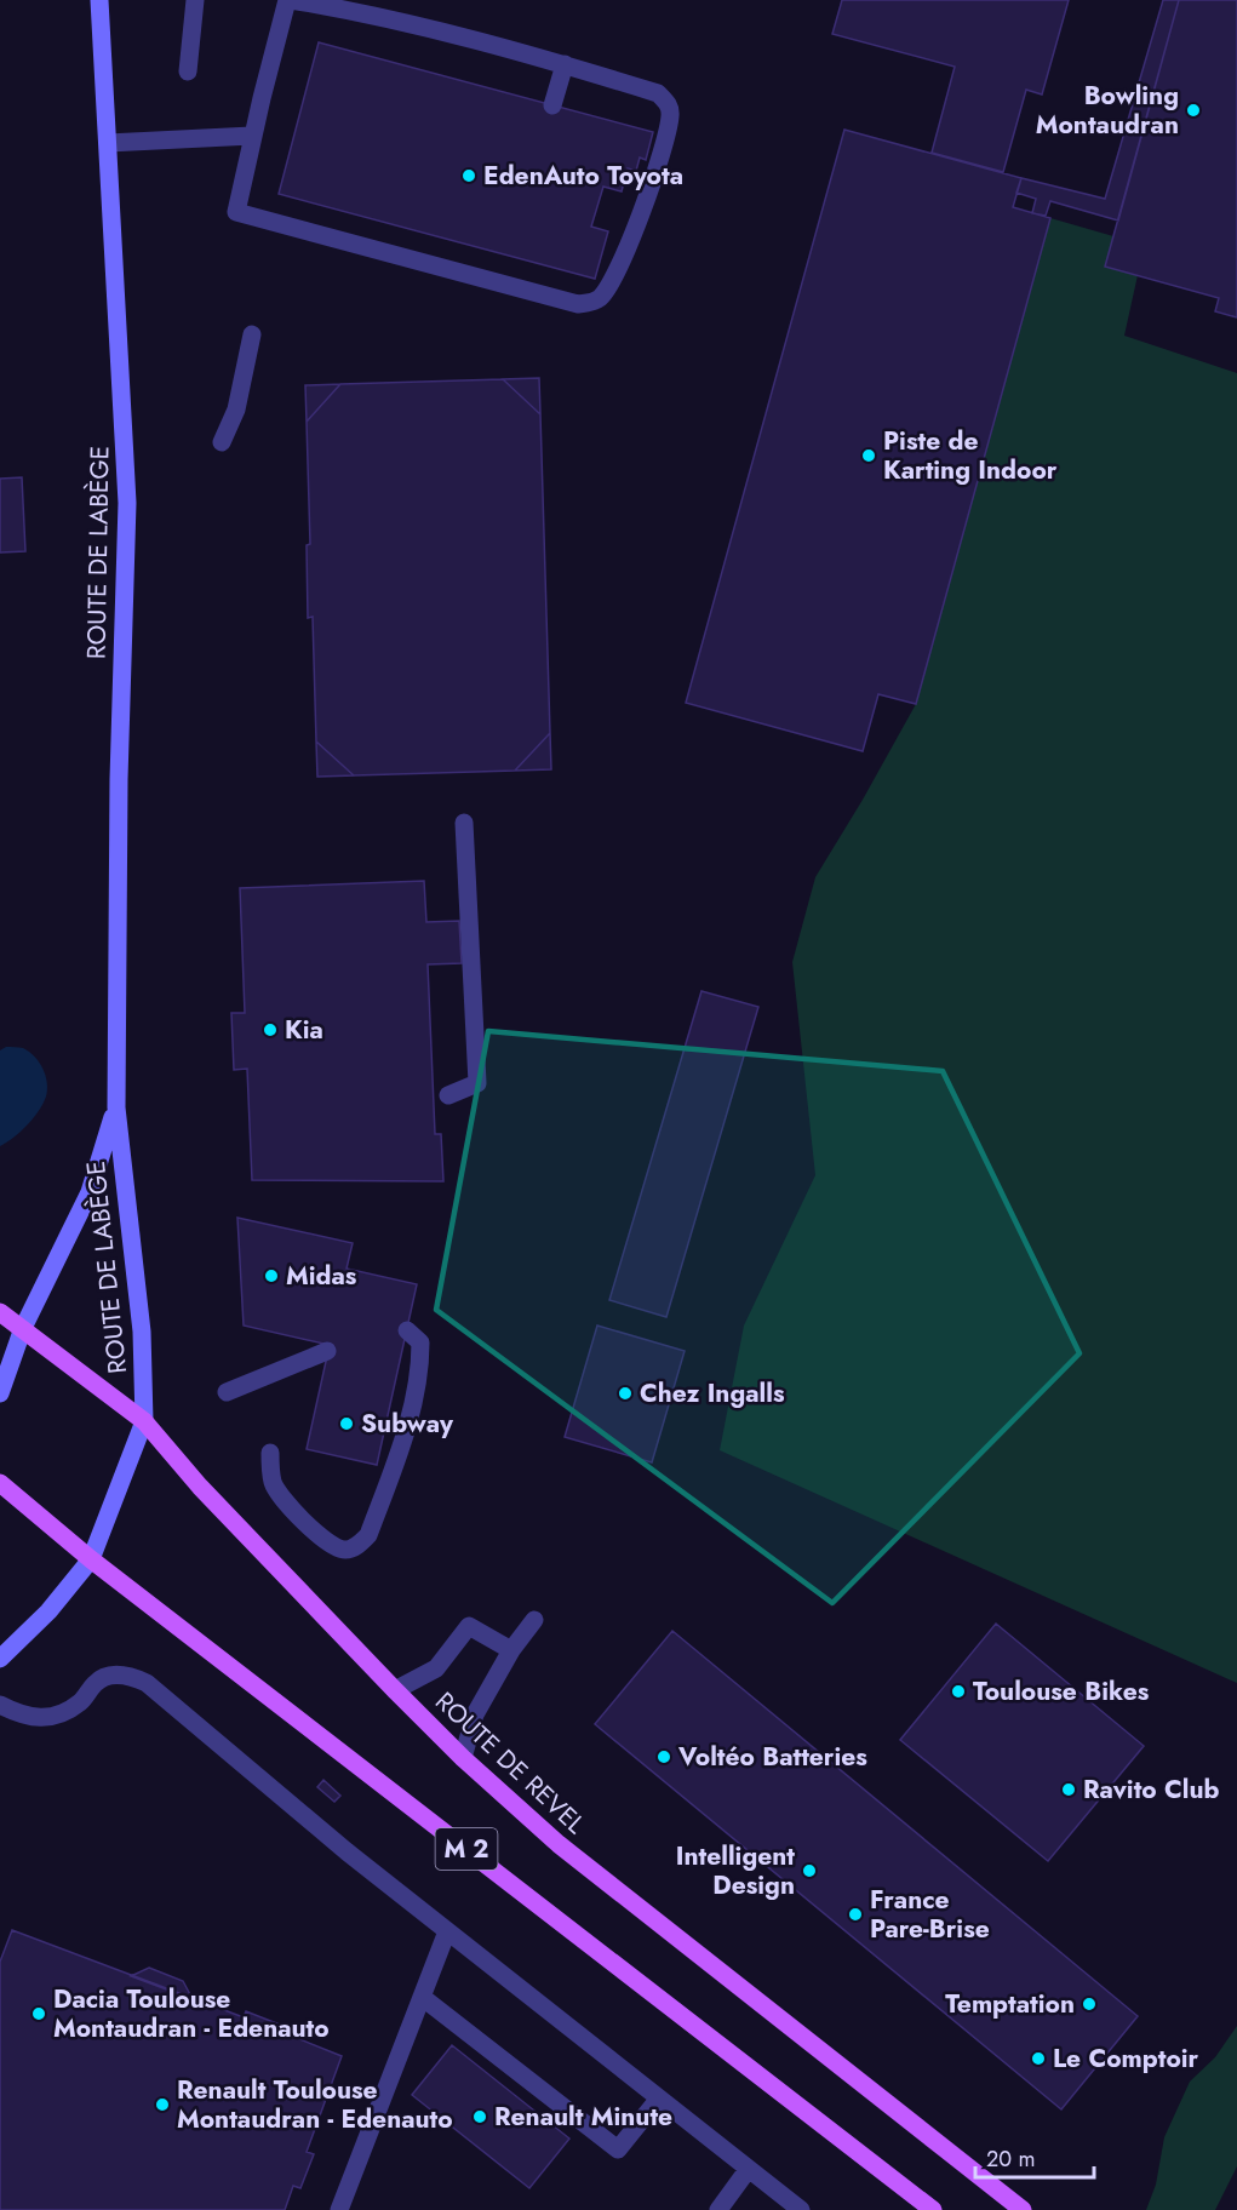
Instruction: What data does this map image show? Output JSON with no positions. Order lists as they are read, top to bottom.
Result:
{
  "streets": {
    "main road": ["ROUTE DE LABÈGE", "ROUTE DE REVEL", "M 2"]
  },
  "crossings": [
    ["ROUTE DE LABÈGE", "ROUTE DE REVEL"]
  ],
  "places": [
    "Bowling Montaudran",
    "EdenAuto Toyota",
    "Piste de Karting Indoor",
    "Kia",
    "Midas",
    "Chez Ingalls",
    "Subway",
    "Toulouse Bikes",
    "Voltéo Batteries",
    "Ravito Club",
    "Intelligent Design",
    "France Pare-Brise",
    "Temptation",
    "Dacia Toulouse Montaudran - Edenauto",
    "Le Comptoir",
    "Renault Toulouse Montaudran - Edenauto",
    "Renault Minute"
  ],
  "scale_bar": "20 m"
}
